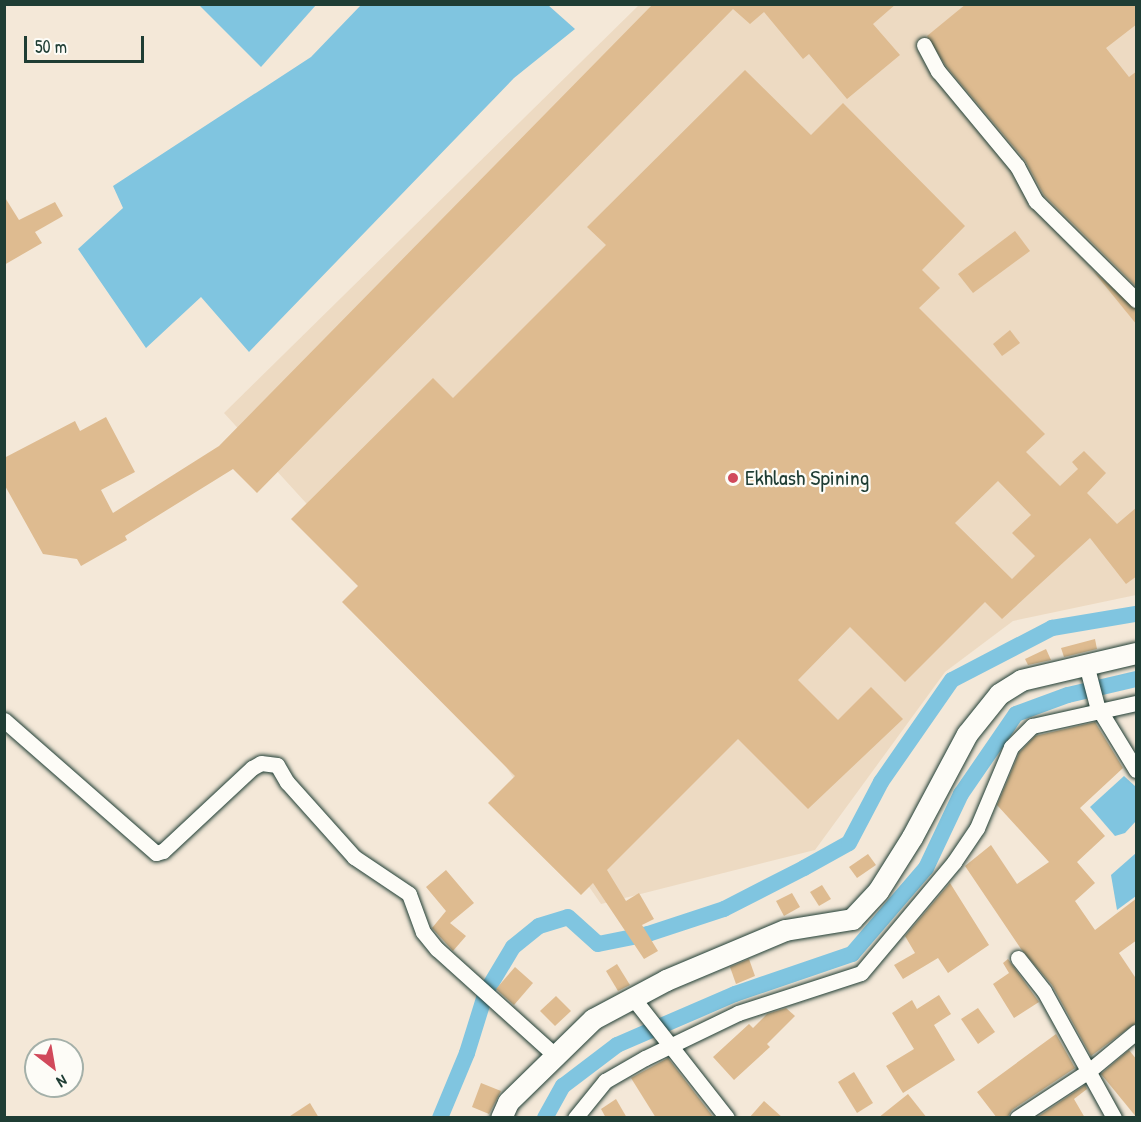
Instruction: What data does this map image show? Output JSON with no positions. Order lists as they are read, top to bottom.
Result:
{
  "places": ["Ekhlash Spining"],
  "scale_bar": "50 m",
  "north": "bottom right"
}
